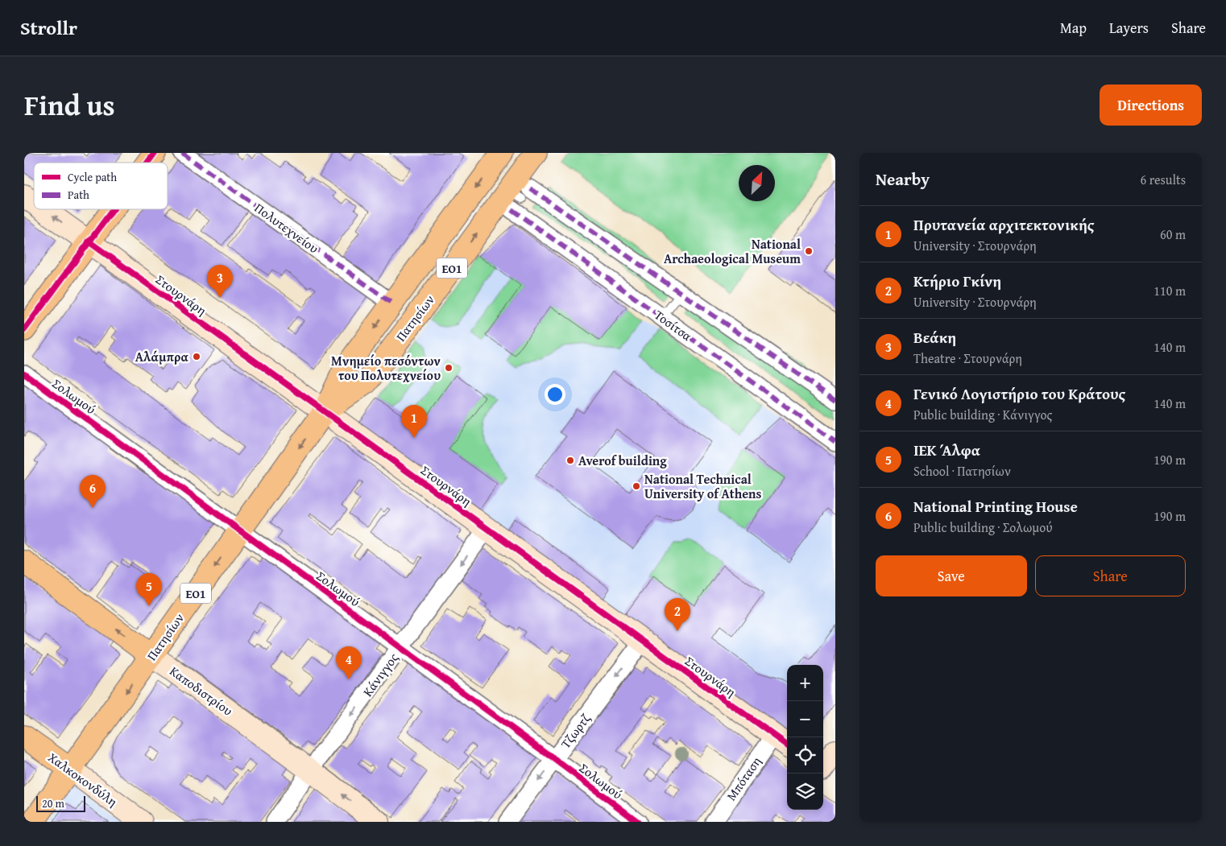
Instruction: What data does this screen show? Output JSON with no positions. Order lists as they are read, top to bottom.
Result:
{
  "streets": {
    "main road": [
      "ΕΟ1",
      "Στουρνάρη",
      "Πατησίων",
      "Καποδιστρίου",
      "Χαλκοκονδύλη"
    ],
    "street": [
      "Πολυτεχνείου",
      "Τοσίτσα",
      "Σολωμού",
      "Κάνιγγος",
      "Τζωρτζ",
      "Μπόταση"
    ]
  },
  "crossings": [
    ["Πολυτεχνείου", "Πατησίων"],
    ["Στουρνάρη", "Πατησίων"],
    ["Στουρνάρη", "Κάνιγγος"],
    ["Στουρνάρη", "Τζωρτζ"],
    ["Στουρνάρη", "Μπόταση"],
    ["Πατησίων", "Τοσίτσα"],
    ["Πατησίων", "Σολωμού"],
    ["Πατησίων", "Καποδιστρίου"],
    ["Πατησίων", "Χαλκοκονδύλη"],
    ["Σολωμού", "Κάνιγγος"],
    ["Σολωμού", "Τζωρτζ"],
    ["Κάνιγγος", "Καποδιστρίου"]
  ],
  "one_way": ["Κάνιγγος", "Καποδιστρίου", "Τζωρτζ"],
  "places": [
    "National Archaeological Museum",
    "Αλάμπρα",
    "Μνημείο πεσόντων του Πολυτεχνείου",
    "Averof building",
    "National Technical University of Athens"
  ],
  "legend": ["Cycle path", "Path"],
  "scale_bar": "20 m",
  "north": "top right",
  "page": {
    "header": "Strollr",
    "nav": ["Map", "Layers", "Share"],
    "title": "Find us",
    "buttons": [
      "Directions",
      ["Save", "Share"]
    ],
    "heading": ["Nearby", "6 results"],
    "list": [
      {
        "mark": "1",
        "name": "Πρυτανεία αρχιτεκτονικής",
        "note": "University · Στουρνάρη",
        "value": "60 m"
      },
      {
        "mark": "2",
        "name": "Κτήριο Γκίνη",
        "note": "University · Στουρνάρη",
        "value": "110 m"
      },
      {
        "mark": "3",
        "name": "Βεάκη",
        "note": "Theatre · Στουρνάρη",
        "value": "140 m"
      },
      {
        "mark": "4",
        "name": "Γενικό Λογιστήριο του Κράτους",
        "note": "Public building · Κάνιγγος",
        "value": "140 m"
      },
      {
        "mark": "5",
        "name": "ΙΕΚ Άλφα",
        "note": "School · Πατησίων",
        "value": "190 m"
      },
      {
        "mark": "6",
        "name": "National Printing House",
        "note": "Public building · Σολωμού",
        "value": "190 m"
      }
    ],
    "pins": [
      "3",
      "1",
      "6",
      "5",
      "2",
      "4"
    ],
    "map_buttons": ["+", "−"],
    "scale": "20 m"
  }
}
